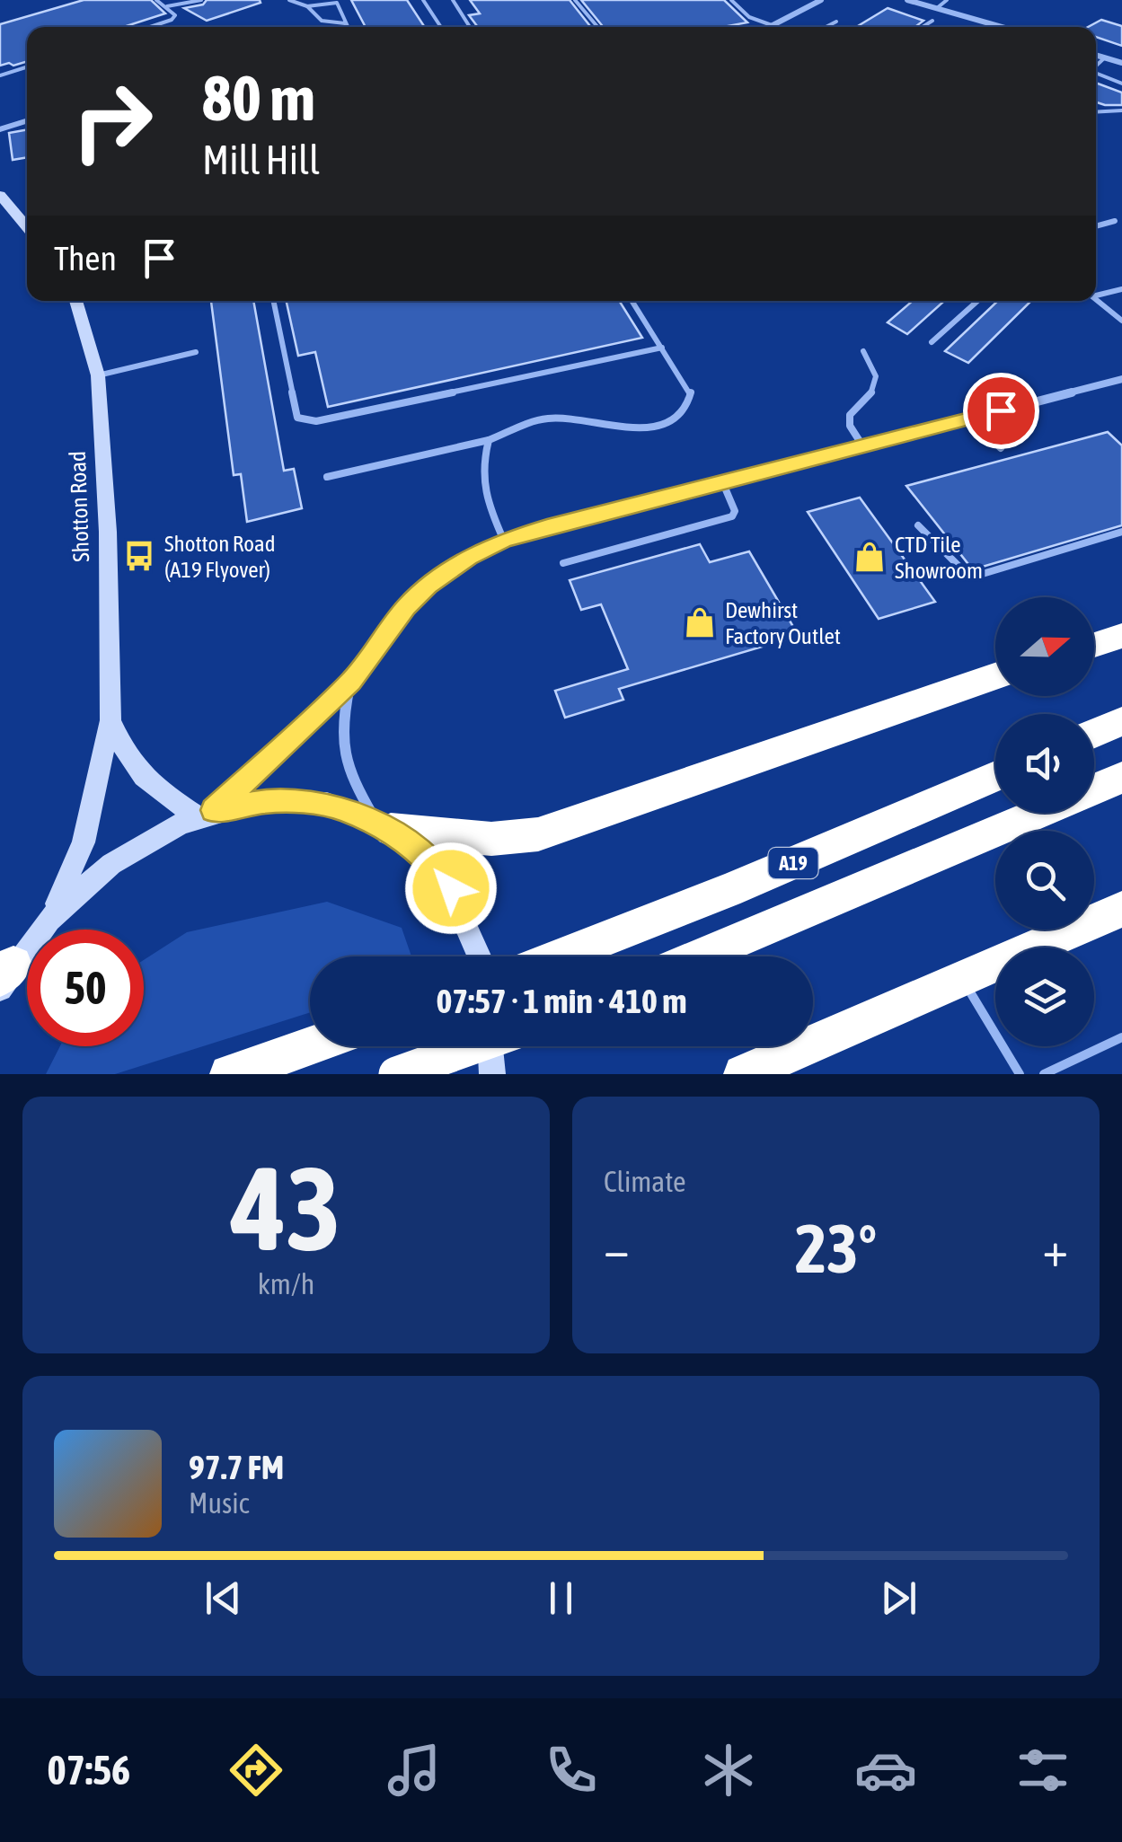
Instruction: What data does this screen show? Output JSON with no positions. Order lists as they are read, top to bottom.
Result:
{
  "streets": {
    "highway": ["A19"],
    "street": ["Shotton Road"]
  },
  "places": {
    "bus stop": ["Shotton Road (A19 Flyover)"],
    "shop": ["CTD Tile Showroom", "Dewhirst Factory Outlet"]
  },
  "north": "right",
  "page": {
    "turn": ["80 m", "Mill Hill"],
    "then": "Then",
    "limit": "50",
    "trip": "07:57 · 1 min · 410 m",
    "tile": [
      ["43", "km/h"],
      "Climate"
    ],
    "heat": ["−", "23°", "+"],
    "song": ["97.7 FM", "Music"],
    "tabs": "07:56"
  }
}
